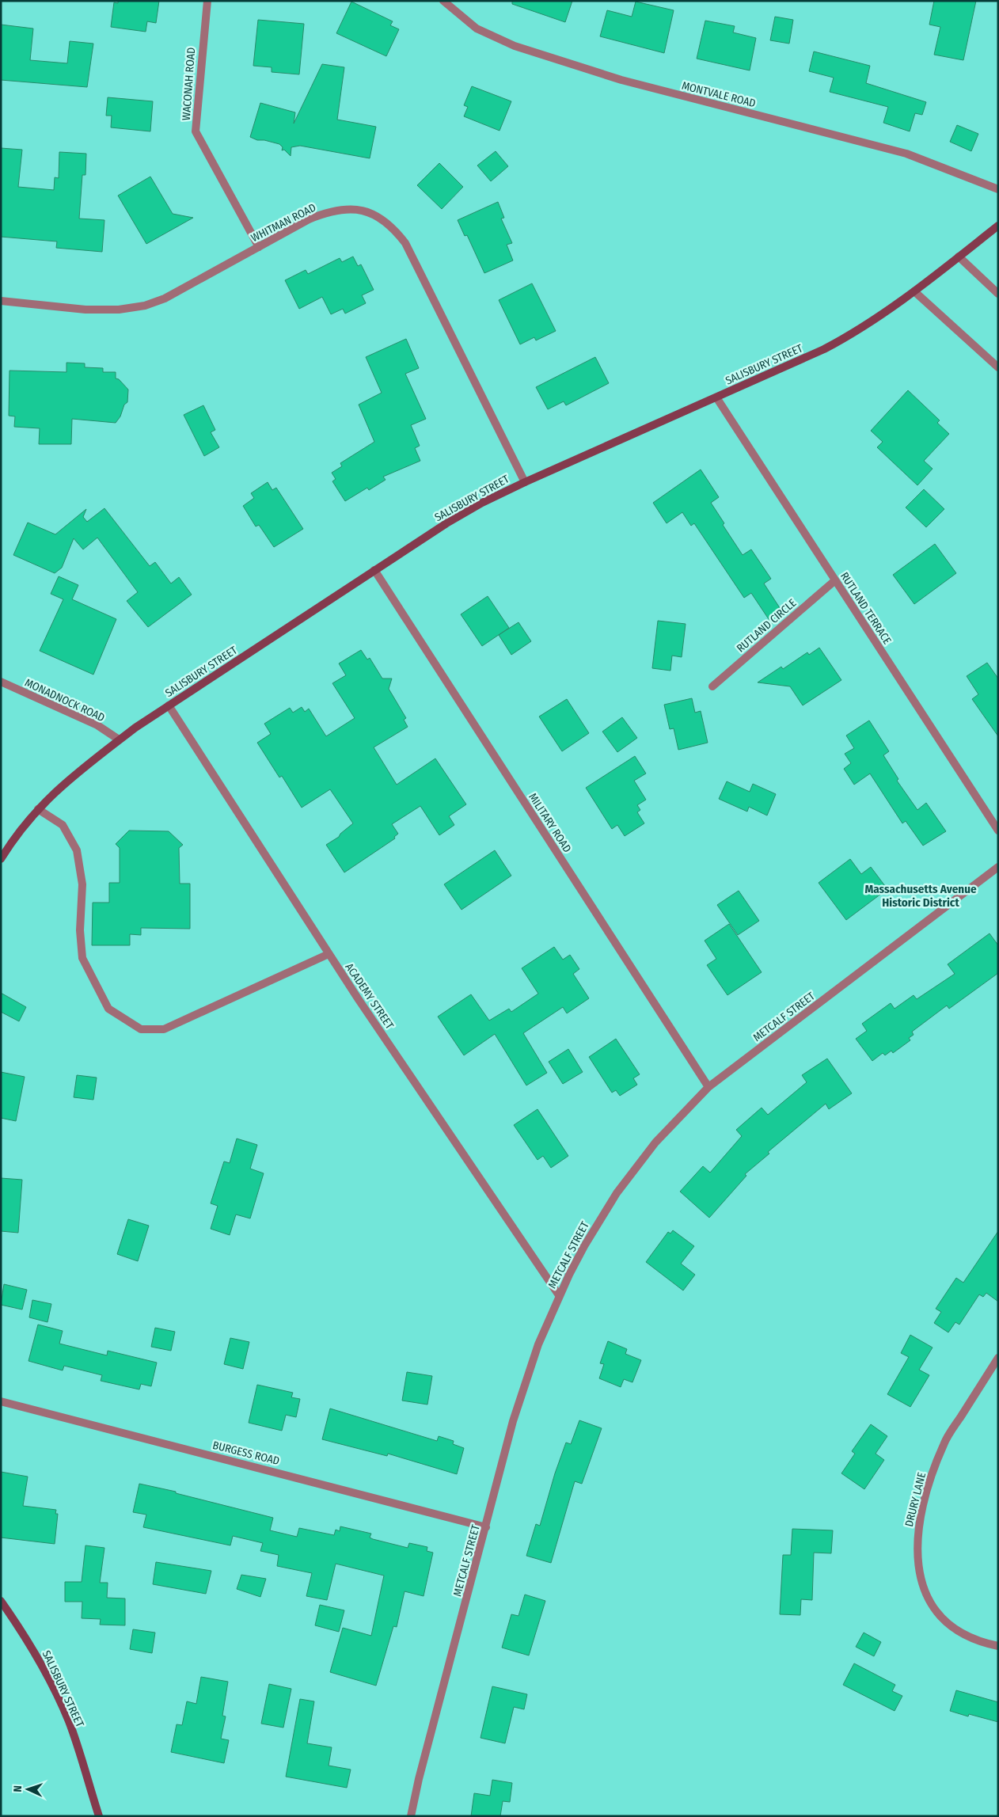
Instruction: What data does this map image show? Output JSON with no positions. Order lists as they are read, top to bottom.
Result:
{
  "streets": {
    "main road": ["SALISBURY STREET"],
    "street": [
      "WACONAH ROAD",
      "MONTVALE ROAD",
      "WHITMAN ROAD",
      "RUTLAND TERRACE",
      "RUTLAND CIRCLE",
      "MONADNOCK ROAD",
      "MILITARY ROAD",
      "ACADEMY STREET",
      "METCALF STREET",
      "BURGESS ROAD",
      "DRURY LANE"
    ]
  },
  "crossings": [
    ["WACONAH ROAD", "WHITMAN ROAD"],
    ["WHITMAN ROAD", "SALISBURY STREET"],
    ["SALISBURY STREET", "RUTLAND TERRACE"],
    ["SALISBURY STREET", "MONADNOCK ROAD"],
    ["SALISBURY STREET", "MILITARY ROAD"],
    ["SALISBURY STREET", "ACADEMY STREET"],
    ["RUTLAND TERRACE", "RUTLAND CIRCLE"],
    ["MILITARY ROAD", "METCALF STREET"],
    ["ACADEMY STREET", "METCALF STREET"],
    ["METCALF STREET", "BURGESS ROAD"]
  ],
  "districts": ["Massachusetts Avenue Historic District"],
  "north": "left"
}
